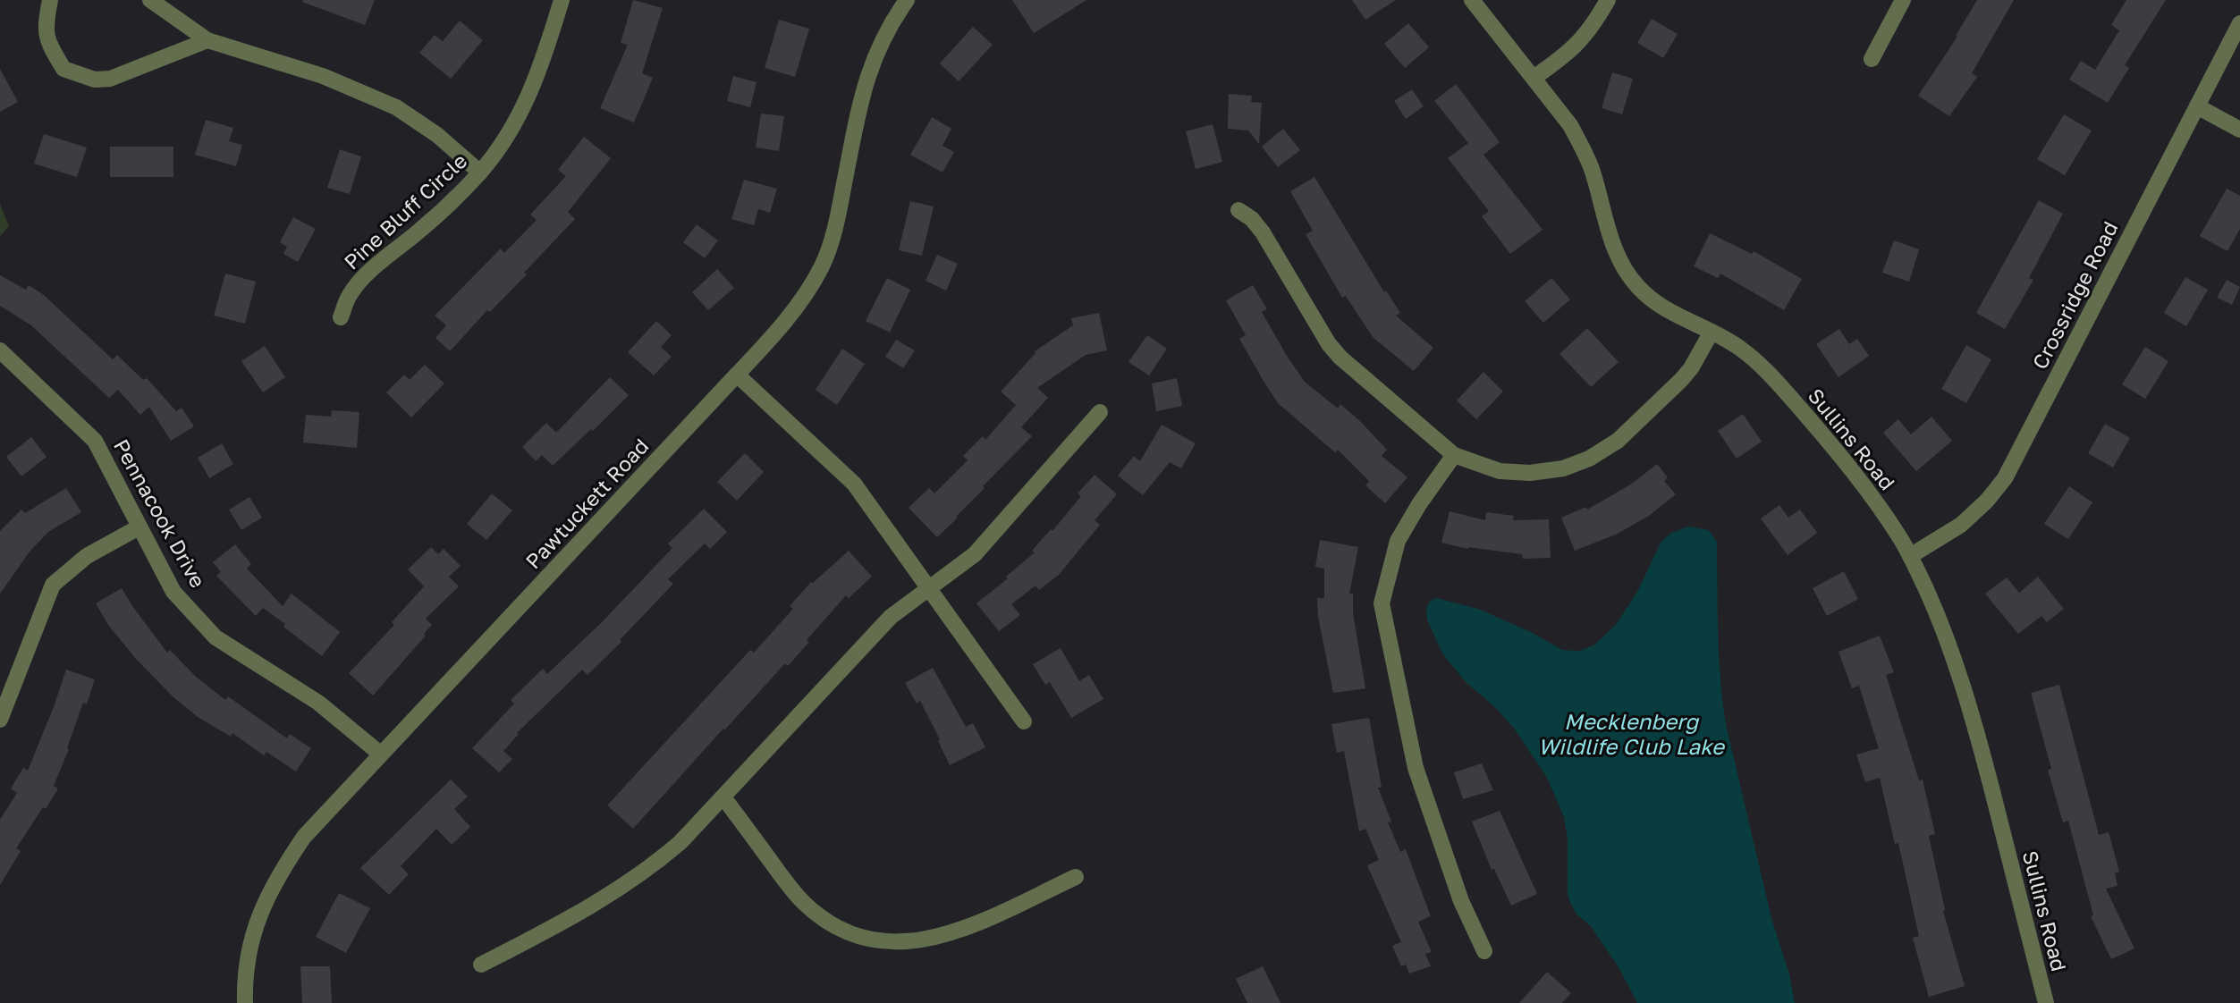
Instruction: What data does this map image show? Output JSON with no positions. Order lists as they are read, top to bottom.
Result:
{
  "streets": {
    "street": [
      "Pine Bluff Circle",
      "Crossridge Road",
      "Sullins Road",
      "Pawtuckett Road",
      "Pennacook Drive"
    ]
  },
  "crossings": [
    ["Crossridge Road", "Sullins Road"],
    ["Pawtuckett Road", "Pennacook Drive"]
  ],
  "water": ["Mecklenberg Wildlife Club Lake"]
}
